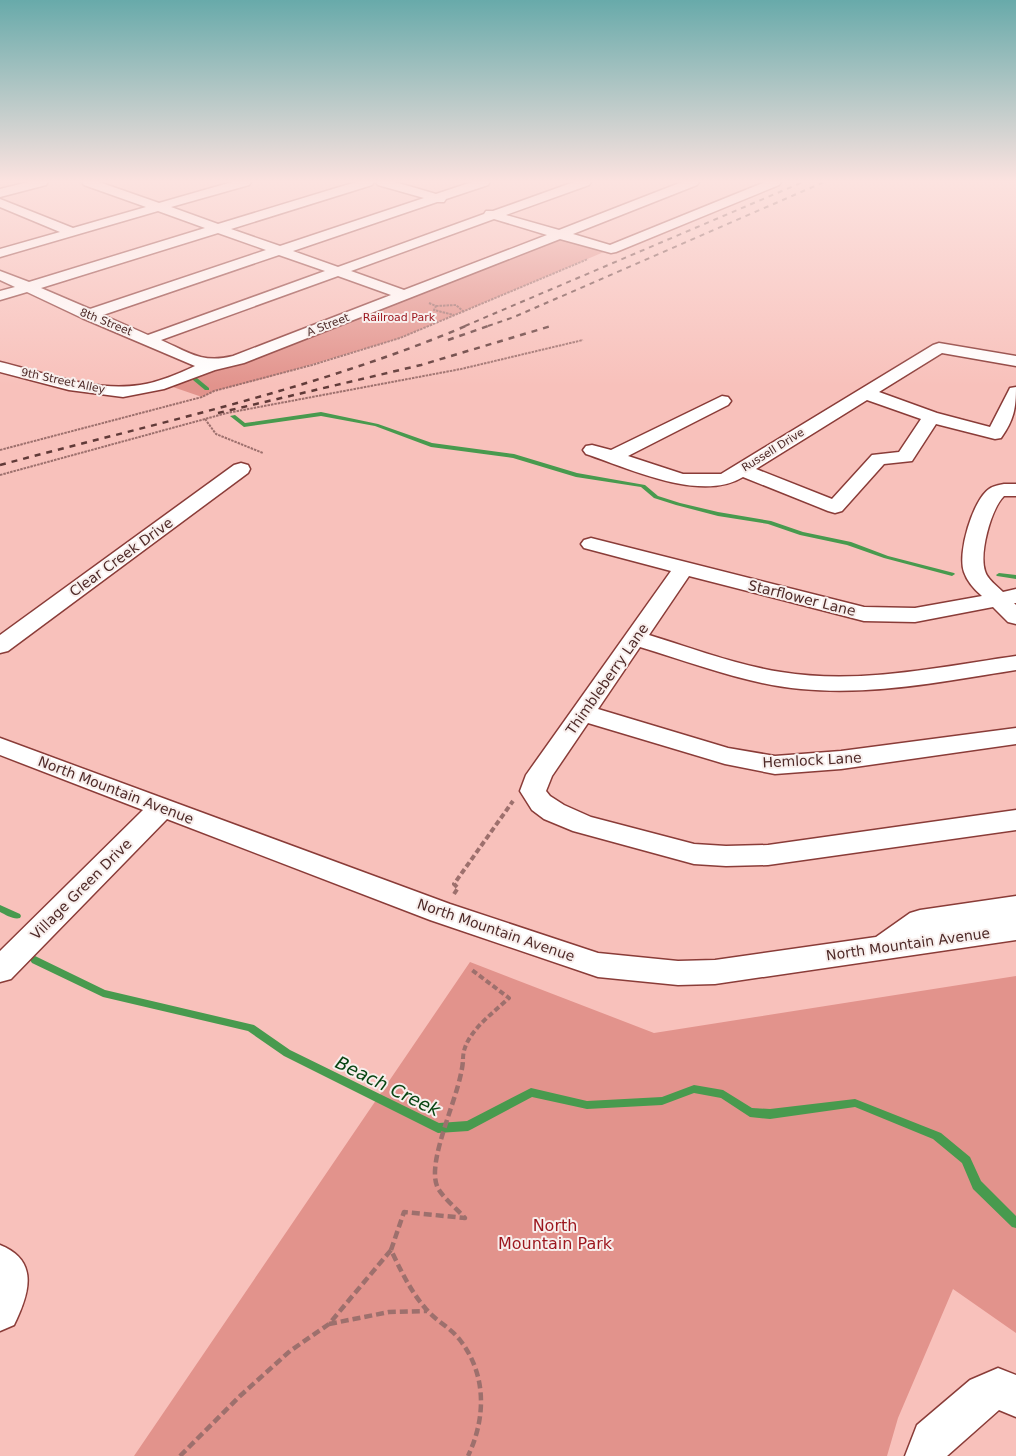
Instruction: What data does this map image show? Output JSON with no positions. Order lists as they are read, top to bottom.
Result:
{
  "streets": {
    "street": [
      "8th Street",
      "A Street",
      "9th Street Alley",
      "Russell Drive",
      "Clear Creek Drive",
      "Starflower Lane",
      "Thimbleberry Lane",
      "Hemlock Lane",
      "North Mountain Avenue",
      "Village Green Drive"
    ]
  },
  "crossings": [
    ["8th Street", "A Street"],
    ["8th Street", "9th Street Alley"],
    ["A Street", "9th Street Alley"],
    ["Starflower Lane", "Thimbleberry Lane"],
    ["Thimbleberry Lane", "Hemlock Lane"],
    ["North Mountain Avenue", "Village Green Drive"]
  ],
  "water": ["Beach Creek"],
  "parks": ["Railroad Park", "North Mountain Park"]
}
